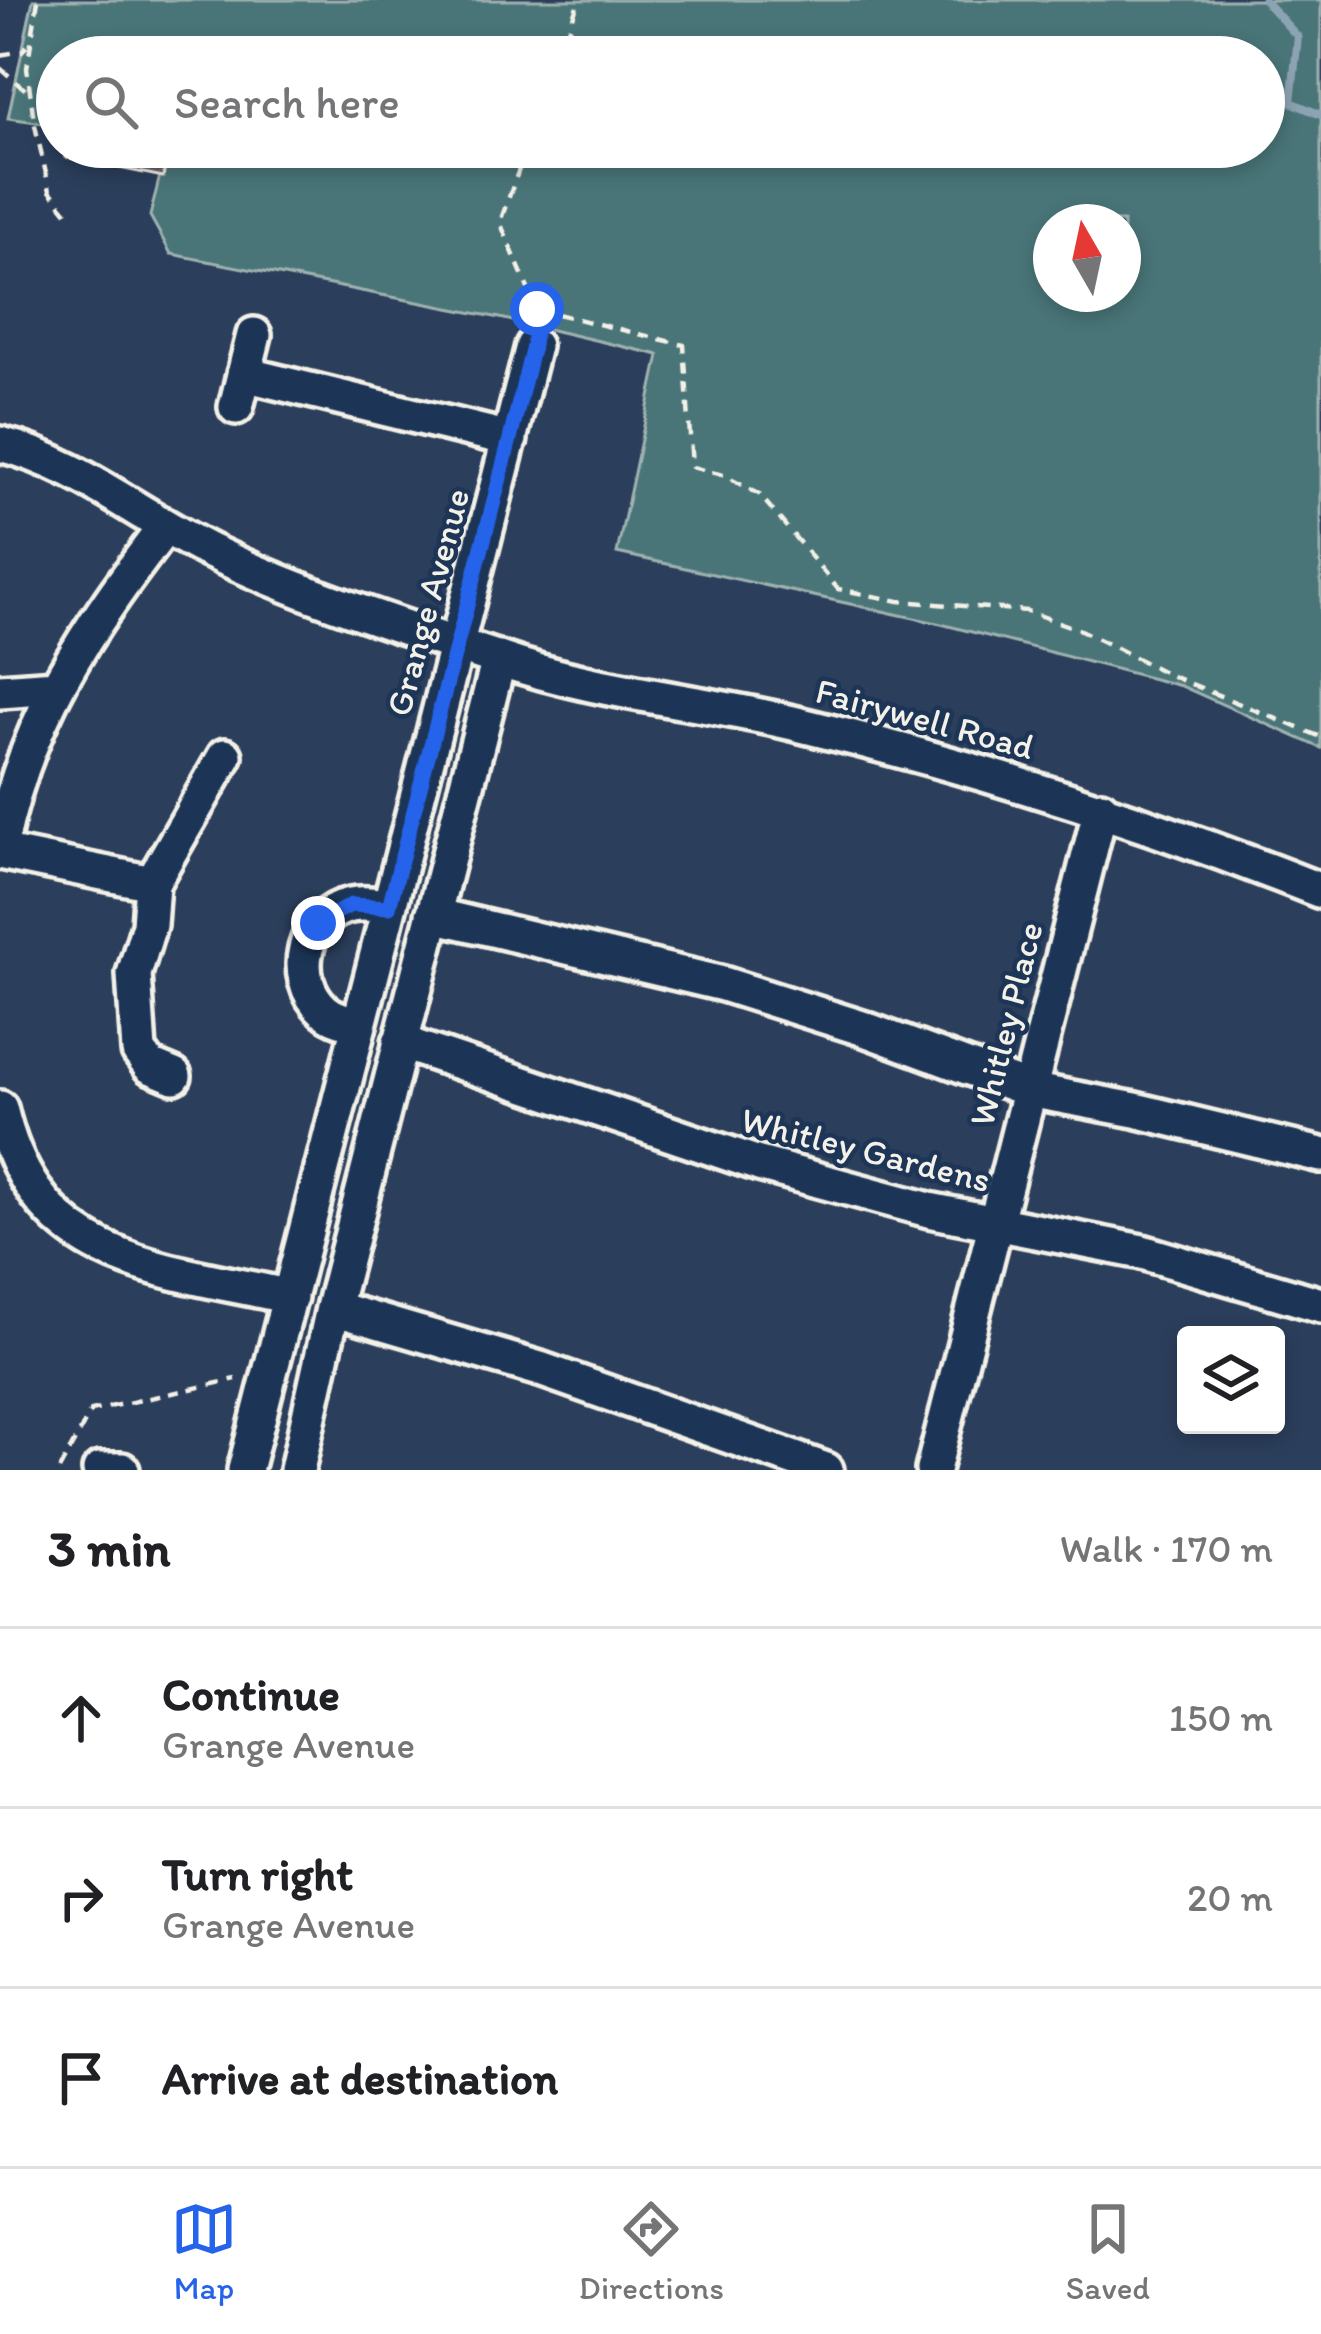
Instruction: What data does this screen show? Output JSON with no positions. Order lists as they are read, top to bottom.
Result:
{
  "streets": {
    "street": [
      "Grange Avenue",
      "Fairywell Road",
      "Whitley Place",
      "Whitley Gardens"
    ]
  },
  "crossings": [
    ["Grange Avenue", "Fairywell Road"],
    ["Fairywell Road", "Whitley Place"],
    ["Whitley Place", "Whitley Gardens"]
  ],
  "north": "top",
  "page": {
    "search": "Search here",
    "heading": ["3 min", "Walk · 170 m"],
    "list": [
      ["Continue", "Grange Avenue", "150 m"],
      ["Turn right", "Grange Avenue", "20 m"],
      "Arrive at destination"
    ],
    "nav": ["Map", "Directions", "Saved"]
  }
}
